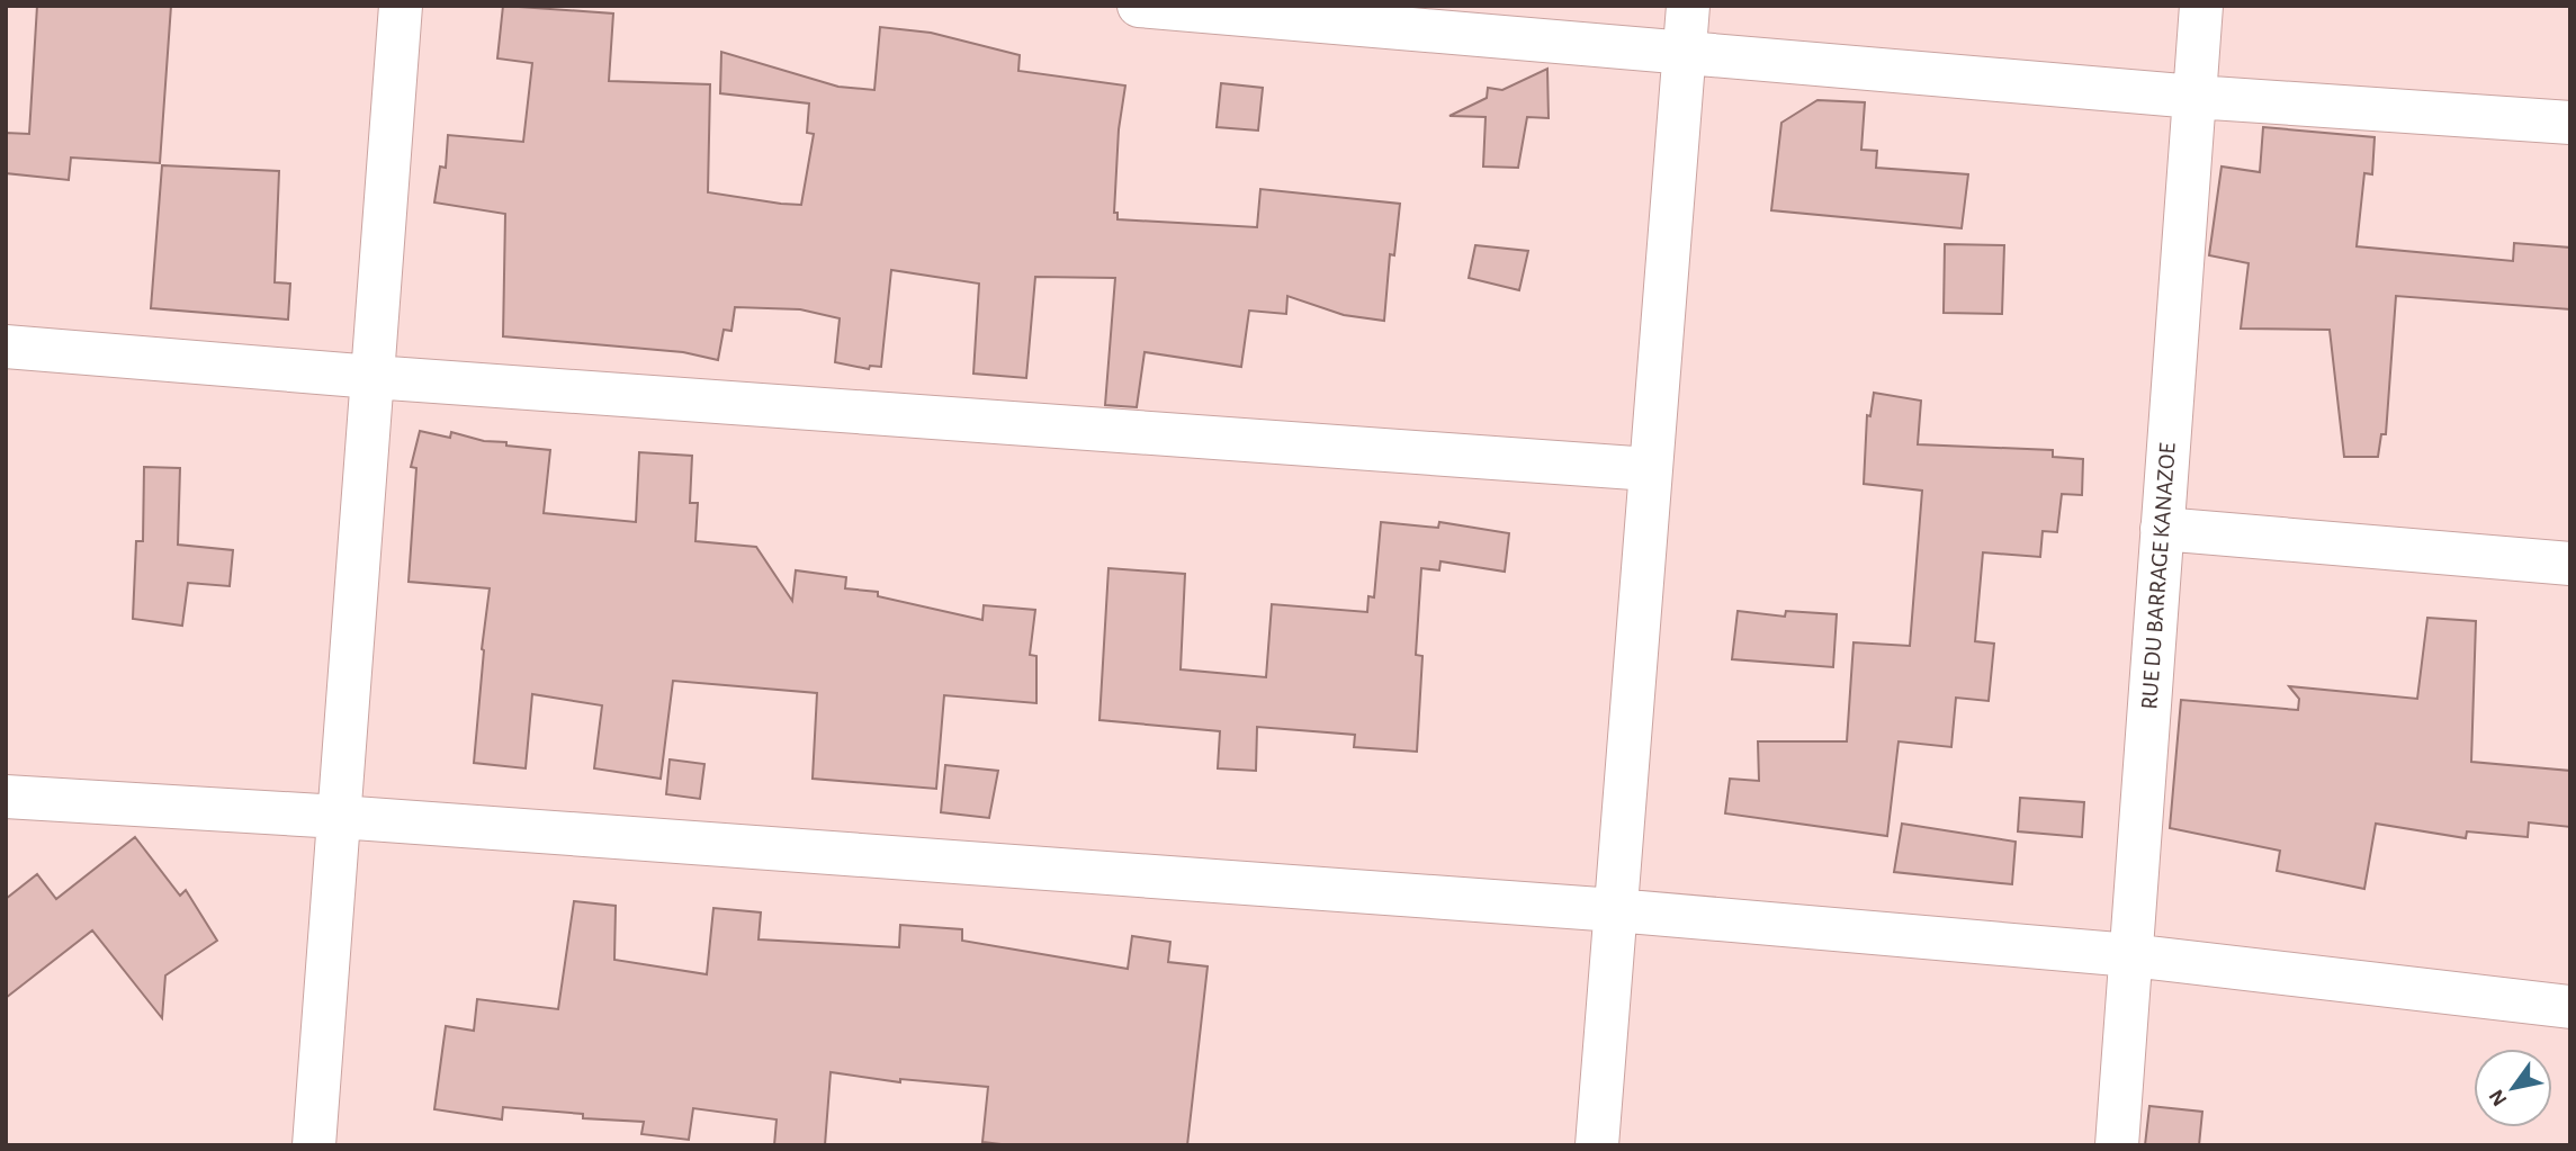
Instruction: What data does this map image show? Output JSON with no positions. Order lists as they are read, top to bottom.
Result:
{
  "streets": {
    "street": ["RUE DU BARRAGE KANAZOE"]
  },
  "north": "bottom left"
}
